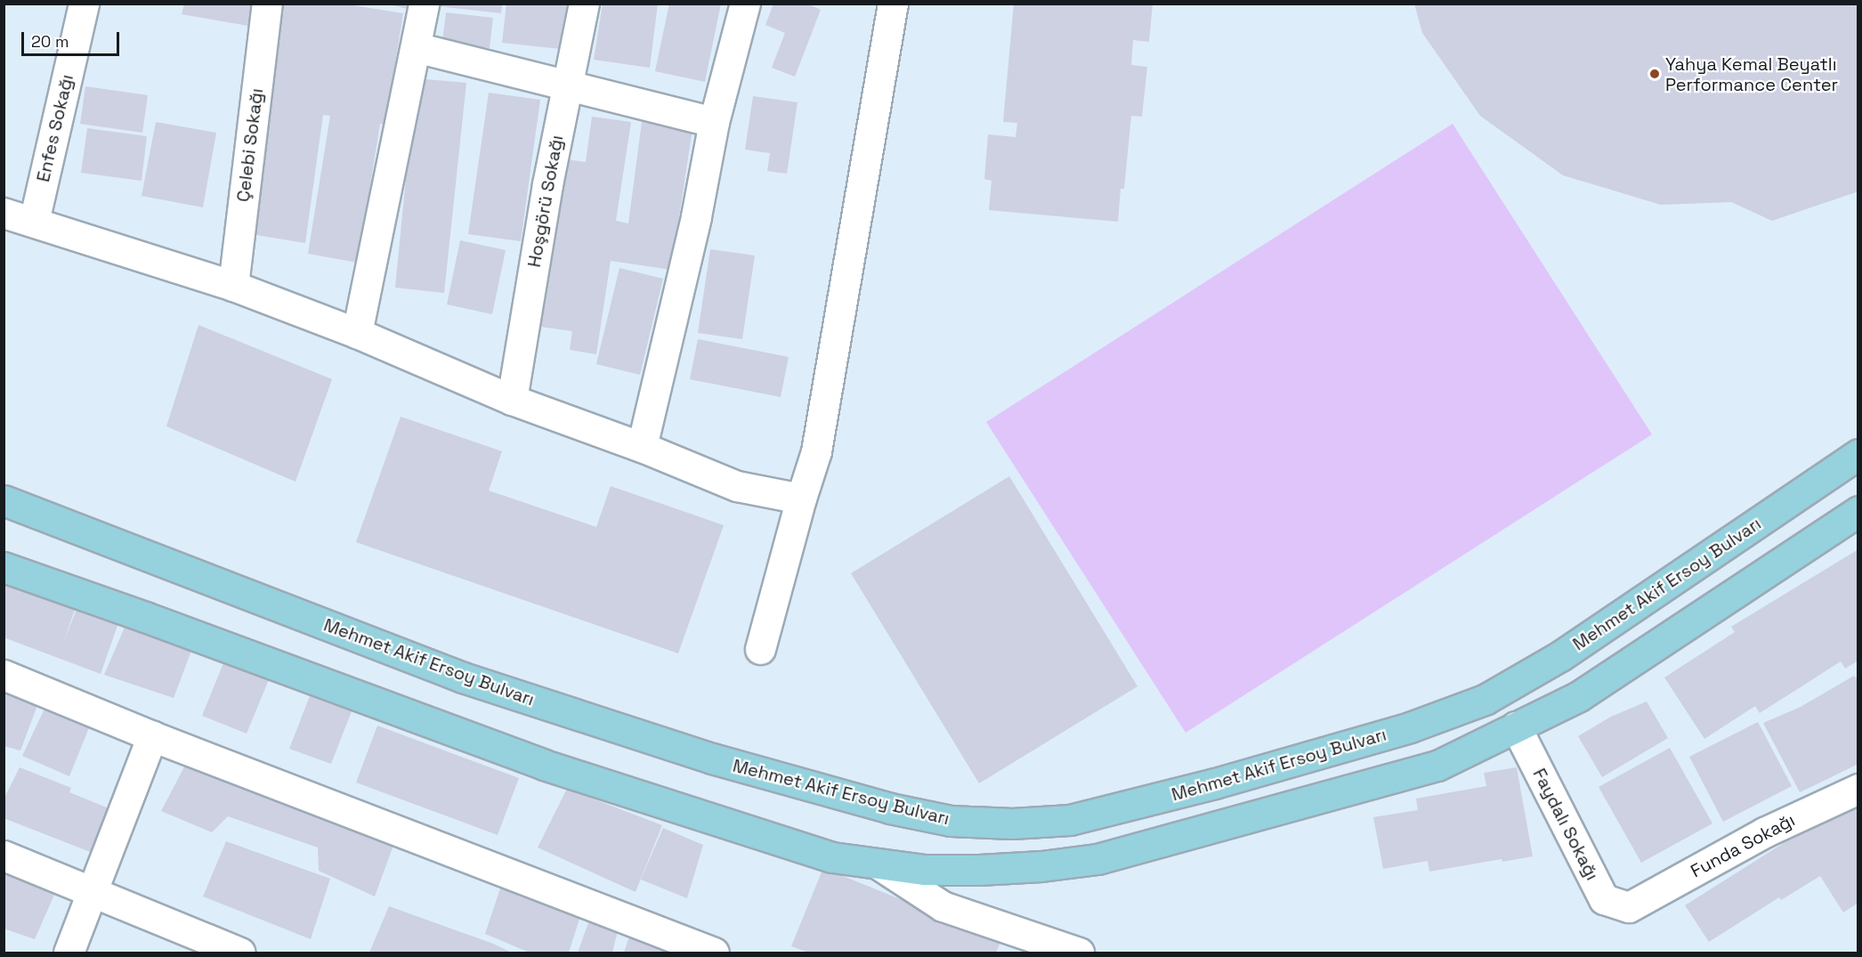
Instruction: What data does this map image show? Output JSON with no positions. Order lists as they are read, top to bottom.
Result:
{
  "streets": {
    "main road": ["Mehmet Akif Ersoy Bulvarı"],
    "street": [
      "Enfes Sokağı",
      "Çelebi Sokağı",
      "Hoşgörü Sokağı",
      "Faydalı Sokağı",
      "Funda Sokağı"
    ]
  },
  "crossings": [
    ["Faydalı Sokağı", "Funda Sokağı"]
  ],
  "places": ["Yahya Kemal Beyatlı Performance Center"],
  "scale_bar": "20 m"
}
